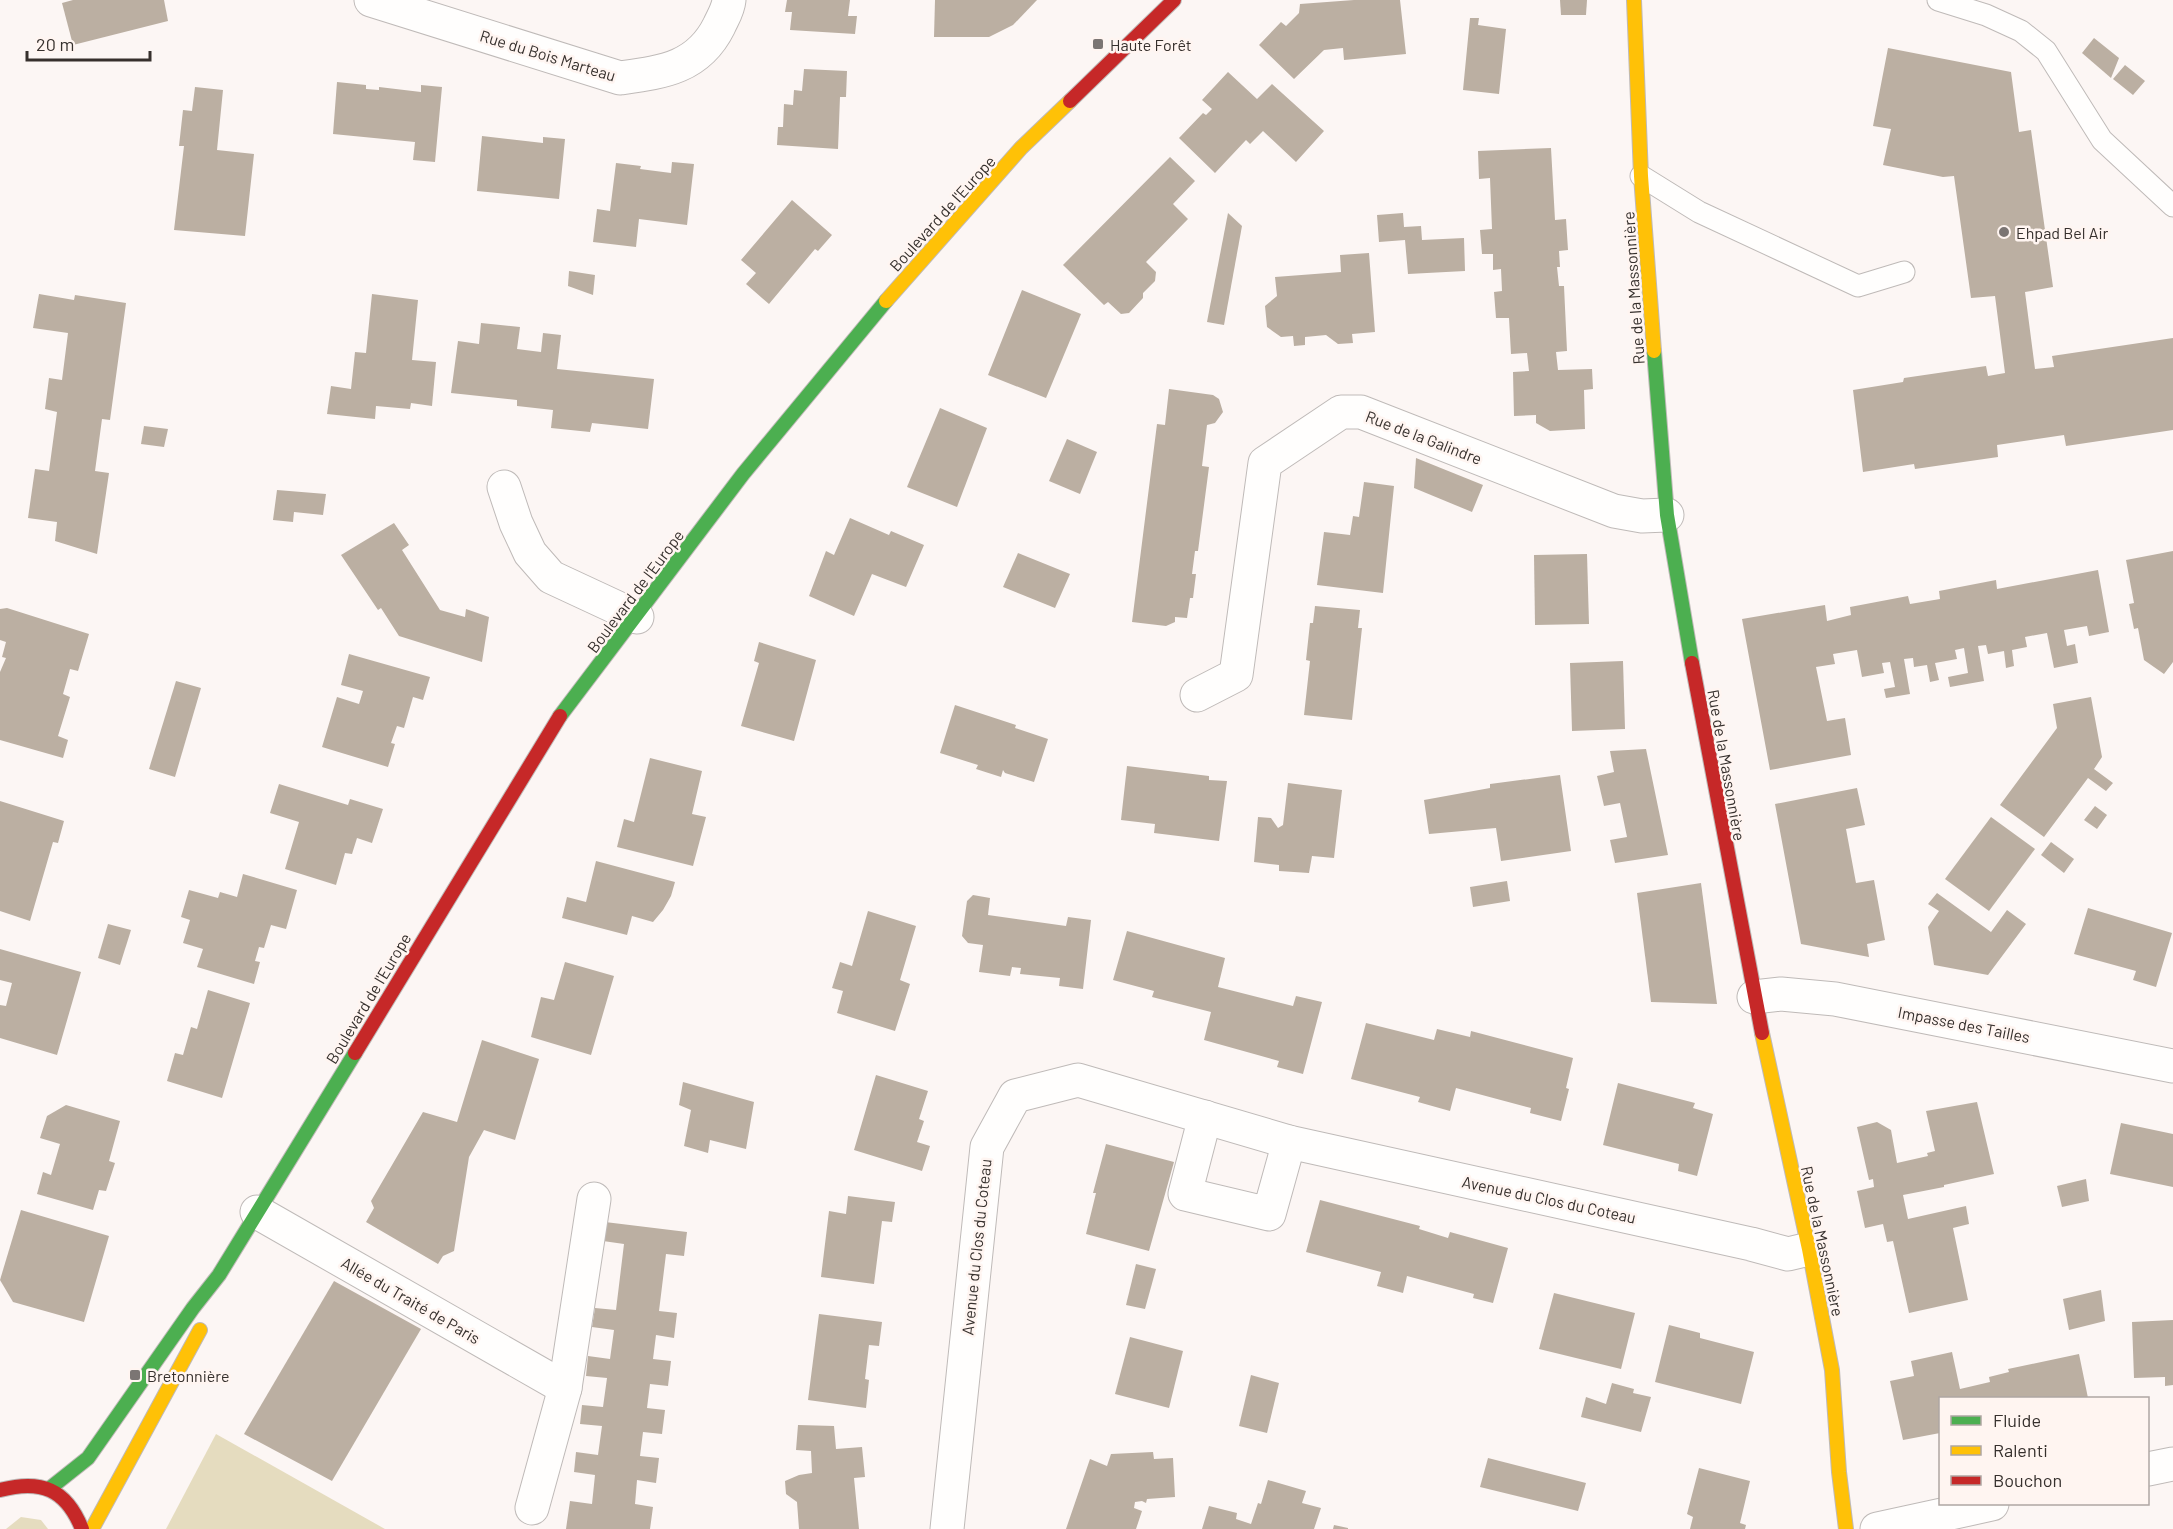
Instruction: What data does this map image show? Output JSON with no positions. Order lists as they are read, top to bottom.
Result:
{
  "streets": {
    "street": [
      "Rue du Bois Marteau",
      "Boulevard de l'Europe",
      "Rue de la Massonnière",
      "Rue de la Galindre",
      "Impasse des Tailles",
      "Avenue du Clos du Coteau",
      "Allée du Traité de Paris"
    ]
  },
  "crossings": [
    ["Boulevard de l'Europe", "Allée du Traité de Paris"],
    ["Rue de la Massonnière", "Rue de la Galindre"],
    ["Rue de la Massonnière", "Impasse des Tailles"],
    ["Rue de la Massonnière", "Avenue du Clos du Coteau"]
  ],
  "places": {
    "transit": ["Haute Forêt", "Bretonnière"],
    "other": ["Ehpad Bel Air"]
  },
  "legend": ["Fluide", "Ralenti", "Bouchon"],
  "scale_bar": "20 m"
}
